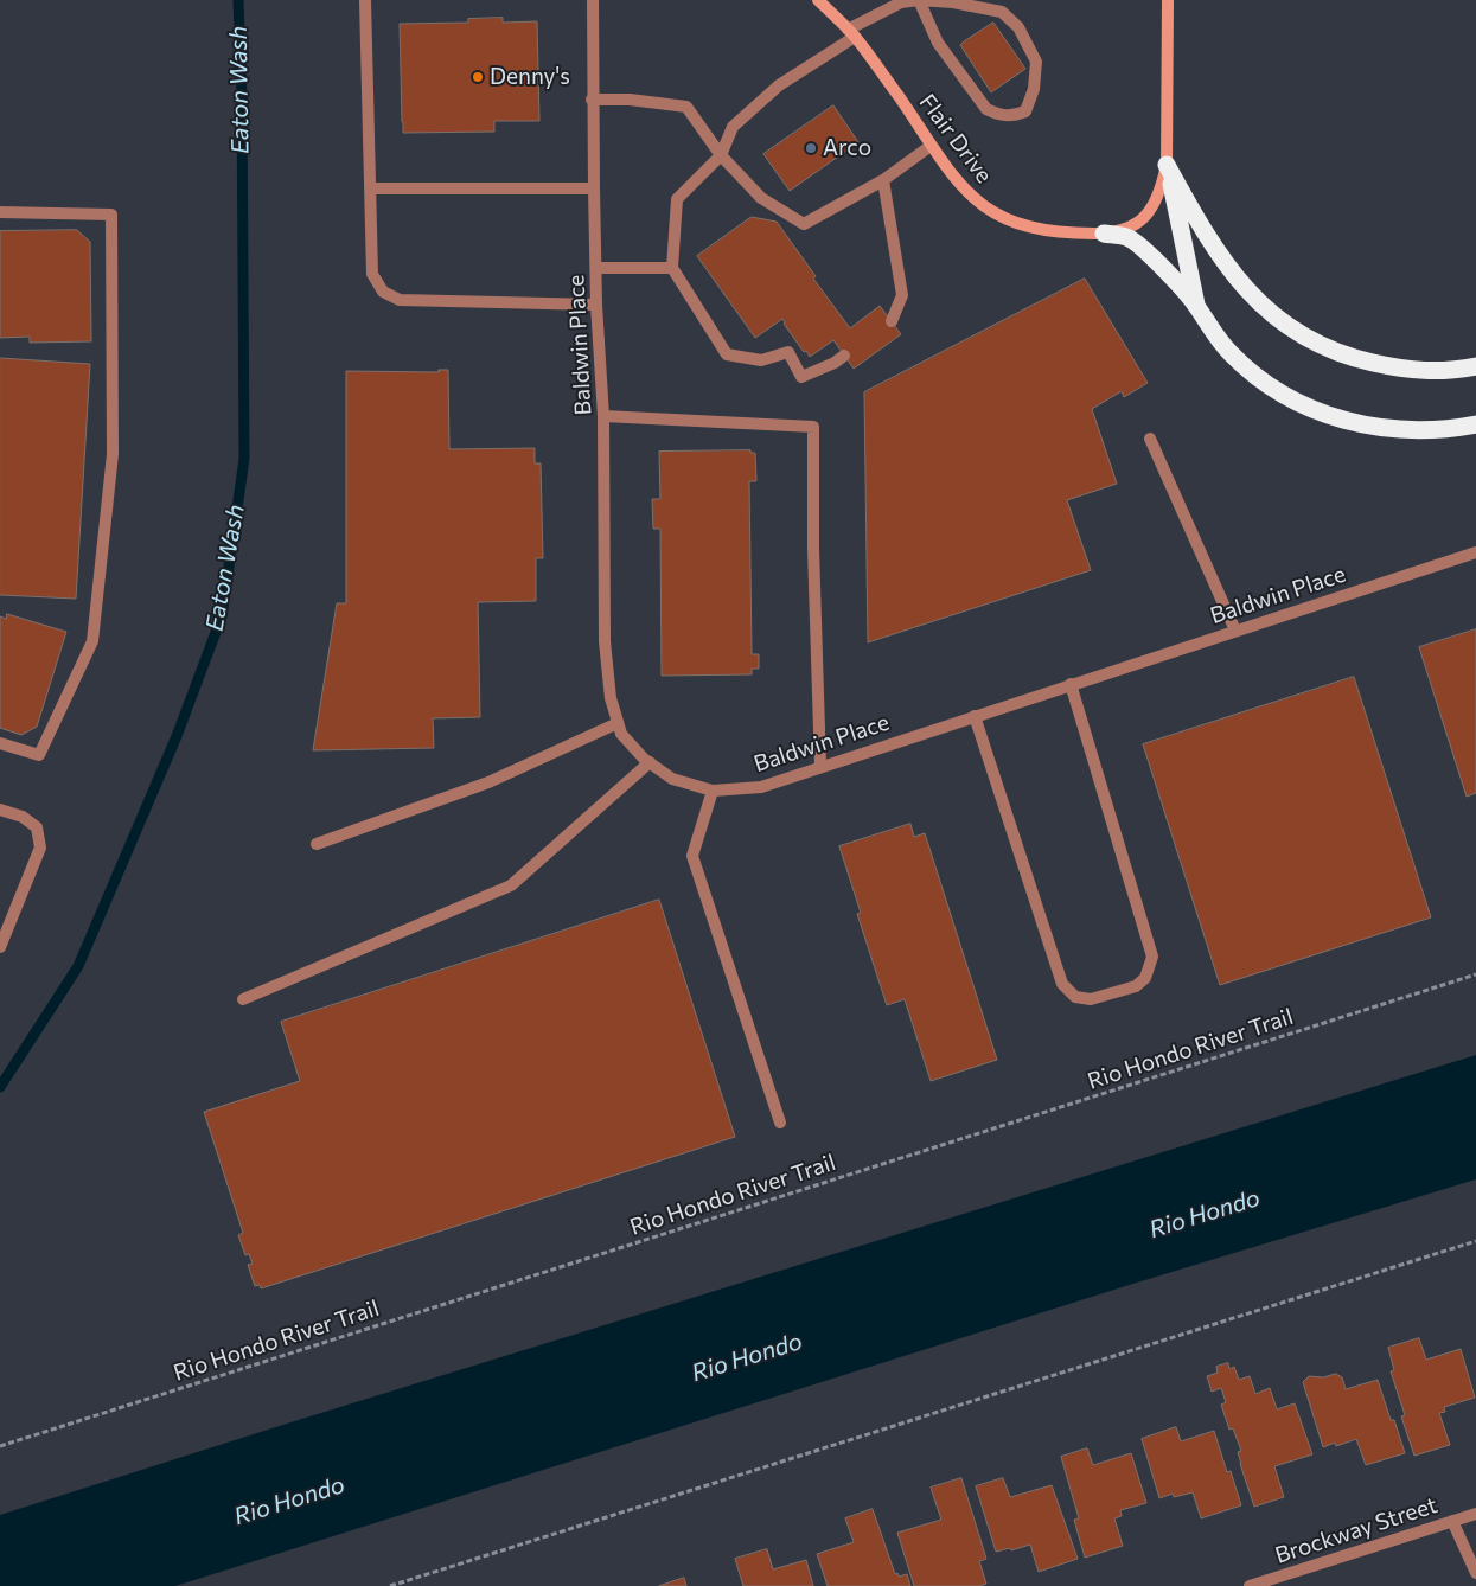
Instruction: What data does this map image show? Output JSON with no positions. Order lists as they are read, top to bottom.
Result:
{
  "streets": {
    "street": ["Flair Drive", "Baldwin Place", "Brockway Street"],
    "path": ["Rio Hondo River Trail"]
  },
  "water": ["Eaton Wash", "Rio Hondo"],
  "places": ["Denny's", "Arco"]
}
